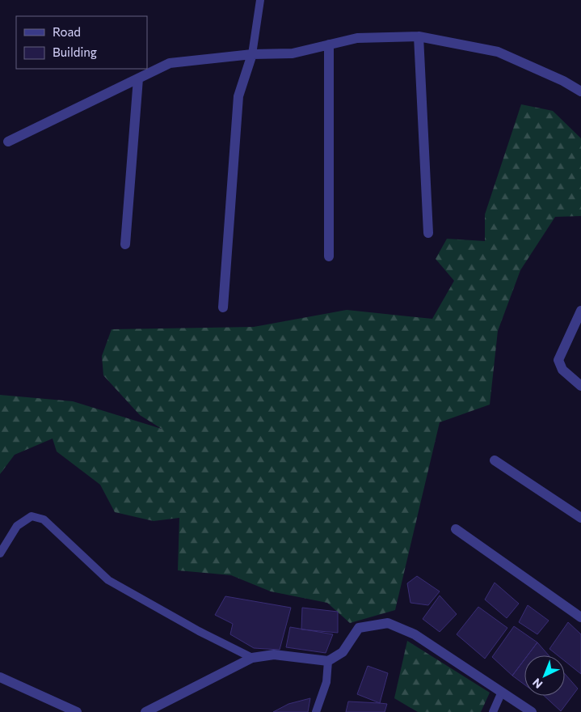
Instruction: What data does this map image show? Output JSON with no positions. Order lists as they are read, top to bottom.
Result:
{
  "legend": ["Road", "Building"],
  "north": "bottom left"
}
